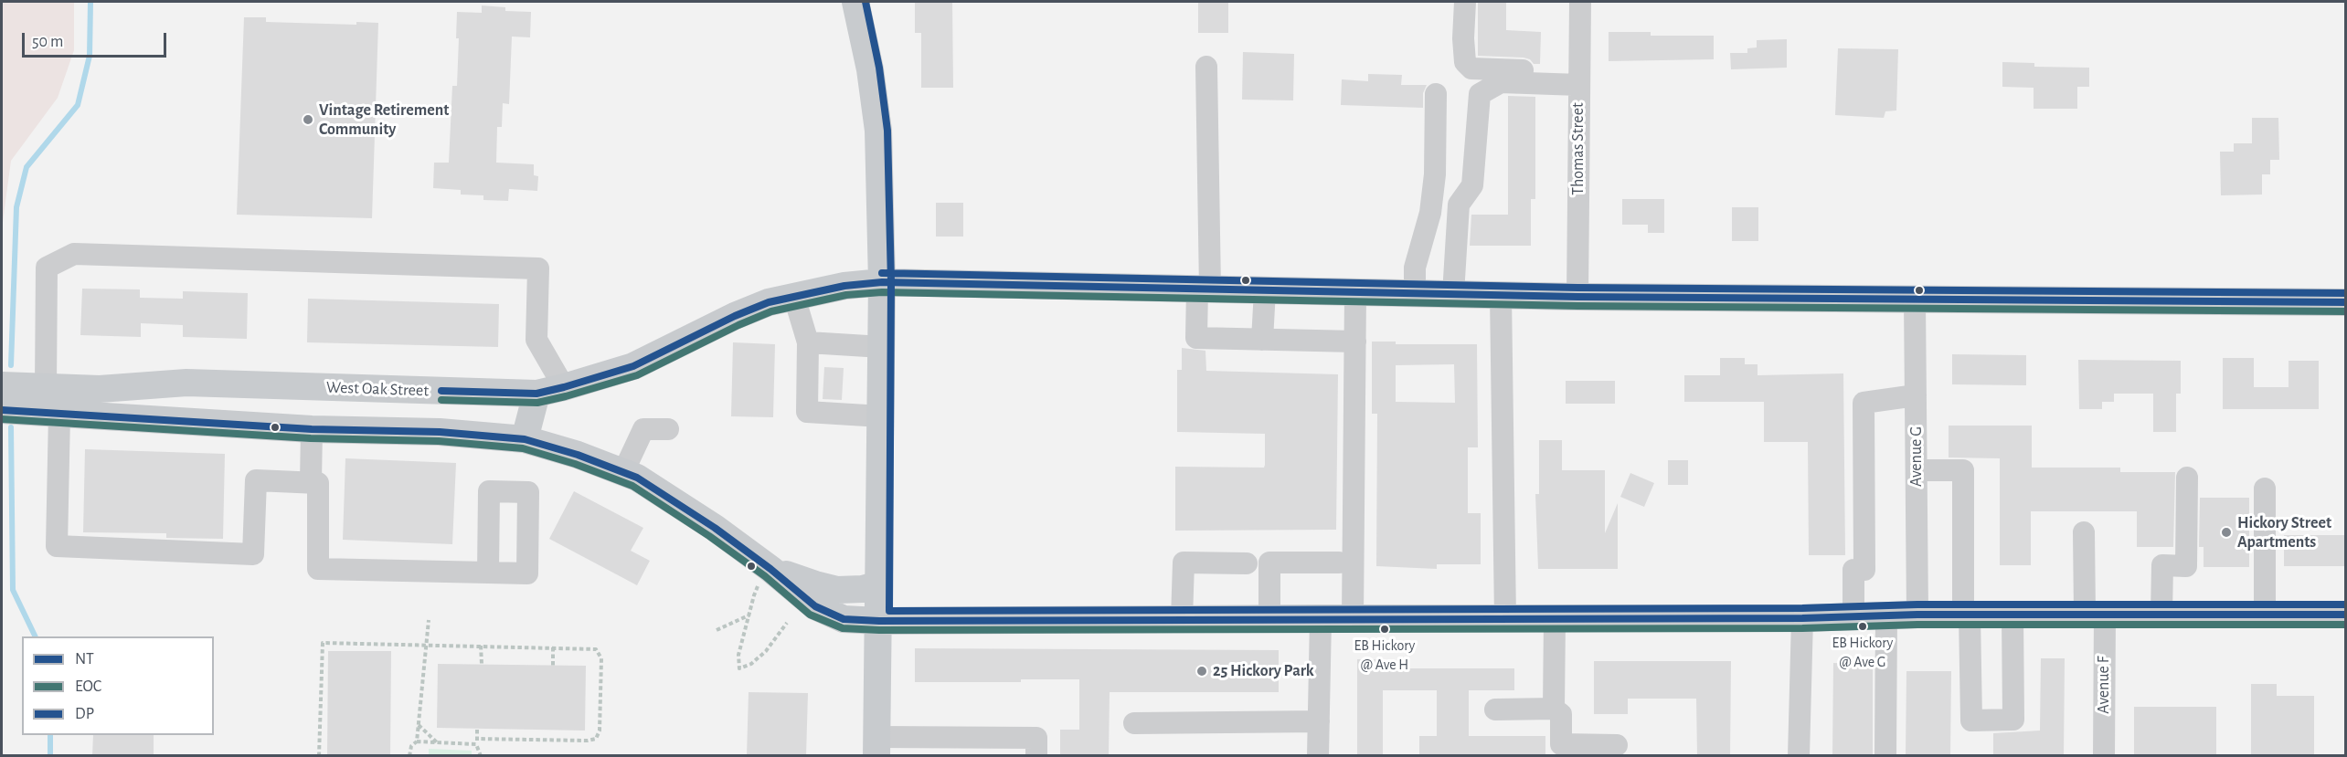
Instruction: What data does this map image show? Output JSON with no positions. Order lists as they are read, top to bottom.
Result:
{
  "streets": {
    "main road": ["West Oak Street"],
    "street": ["Thomas Street", "Avenue G", "Avenue F"]
  },
  "crossings": [
    ["Thomas Street", "West Oak Street"],
    ["West Oak Street", "Avenue G"]
  ],
  "places": [
    "Vintage Retirement Community",
    "Hickory Street Apartments",
    "EB Hickory @ Ave G",
    "EB Hickory @ Ave H",
    "25 Hickory Park"
  ],
  "lines": ["transit line DP", "transit line NT", "transit line EOC"],
  "legend": ["NT", "EOC", "DP"],
  "scale_bar": "50 m"
}
